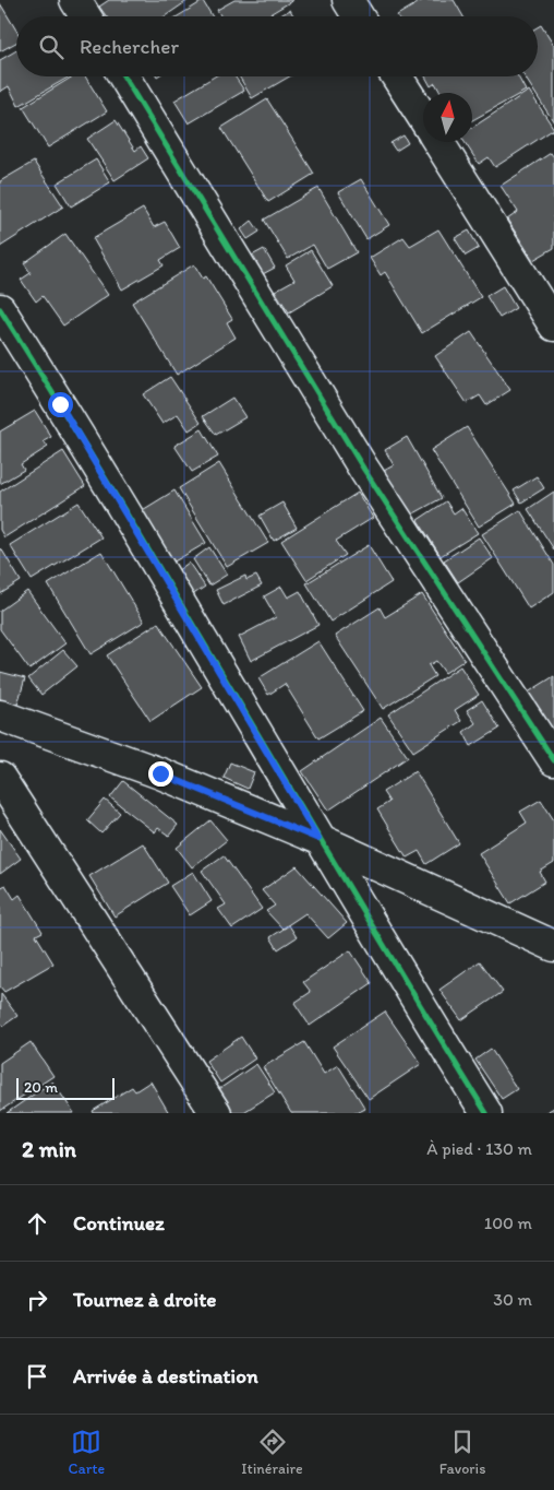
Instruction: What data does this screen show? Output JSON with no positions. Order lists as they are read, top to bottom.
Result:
{
  "scale_bar": "20 m",
  "north": "top",
  "page": {
    "search": "Rechercher",
    "scale": "20 m",
    "heading": ["2 min", "À pied · 130 m"],
    "list": [
      ["Continuez", "100 m"],
      ["Tournez à droite", "30 m"],
      "Arrivée à destination"
    ],
    "nav": ["Carte", "Itinéraire", "Favoris"]
  }
}
